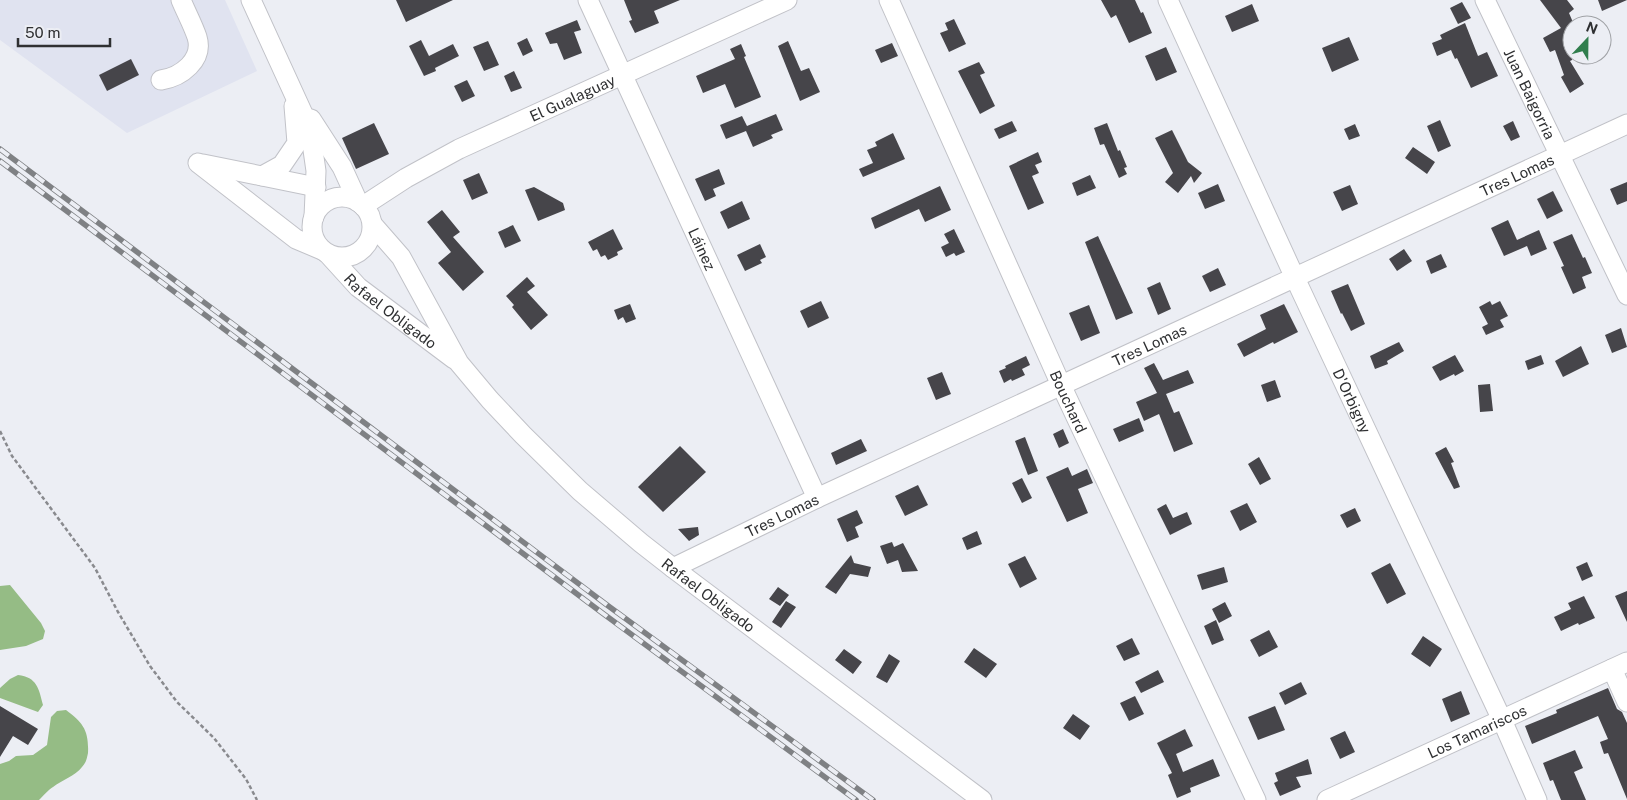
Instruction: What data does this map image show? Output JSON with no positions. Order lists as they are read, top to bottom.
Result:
{
  "streets": {
    "street": [
      "Juan Baigorria",
      "El Gualaguay",
      "Tres Lomas",
      "Láinez",
      "Rafael Obligado",
      "D'Orbigny",
      "Bouchard",
      "Los Tamariscos"
    ]
  },
  "crossings": [
    ["Juan Baigorria", "Tres Lomas"],
    ["El Gualaguay", "Láinez"],
    ["El Gualaguay", "Rafael Obligado"],
    ["Tres Lomas", "Láinez"],
    ["Tres Lomas", "Rafael Obligado"],
    ["Tres Lomas", "D'Orbigny"],
    ["Tres Lomas", "Bouchard"],
    ["D'Orbigny", "Los Tamariscos"]
  ],
  "scale_bar": "50 m",
  "north": "top"
}
